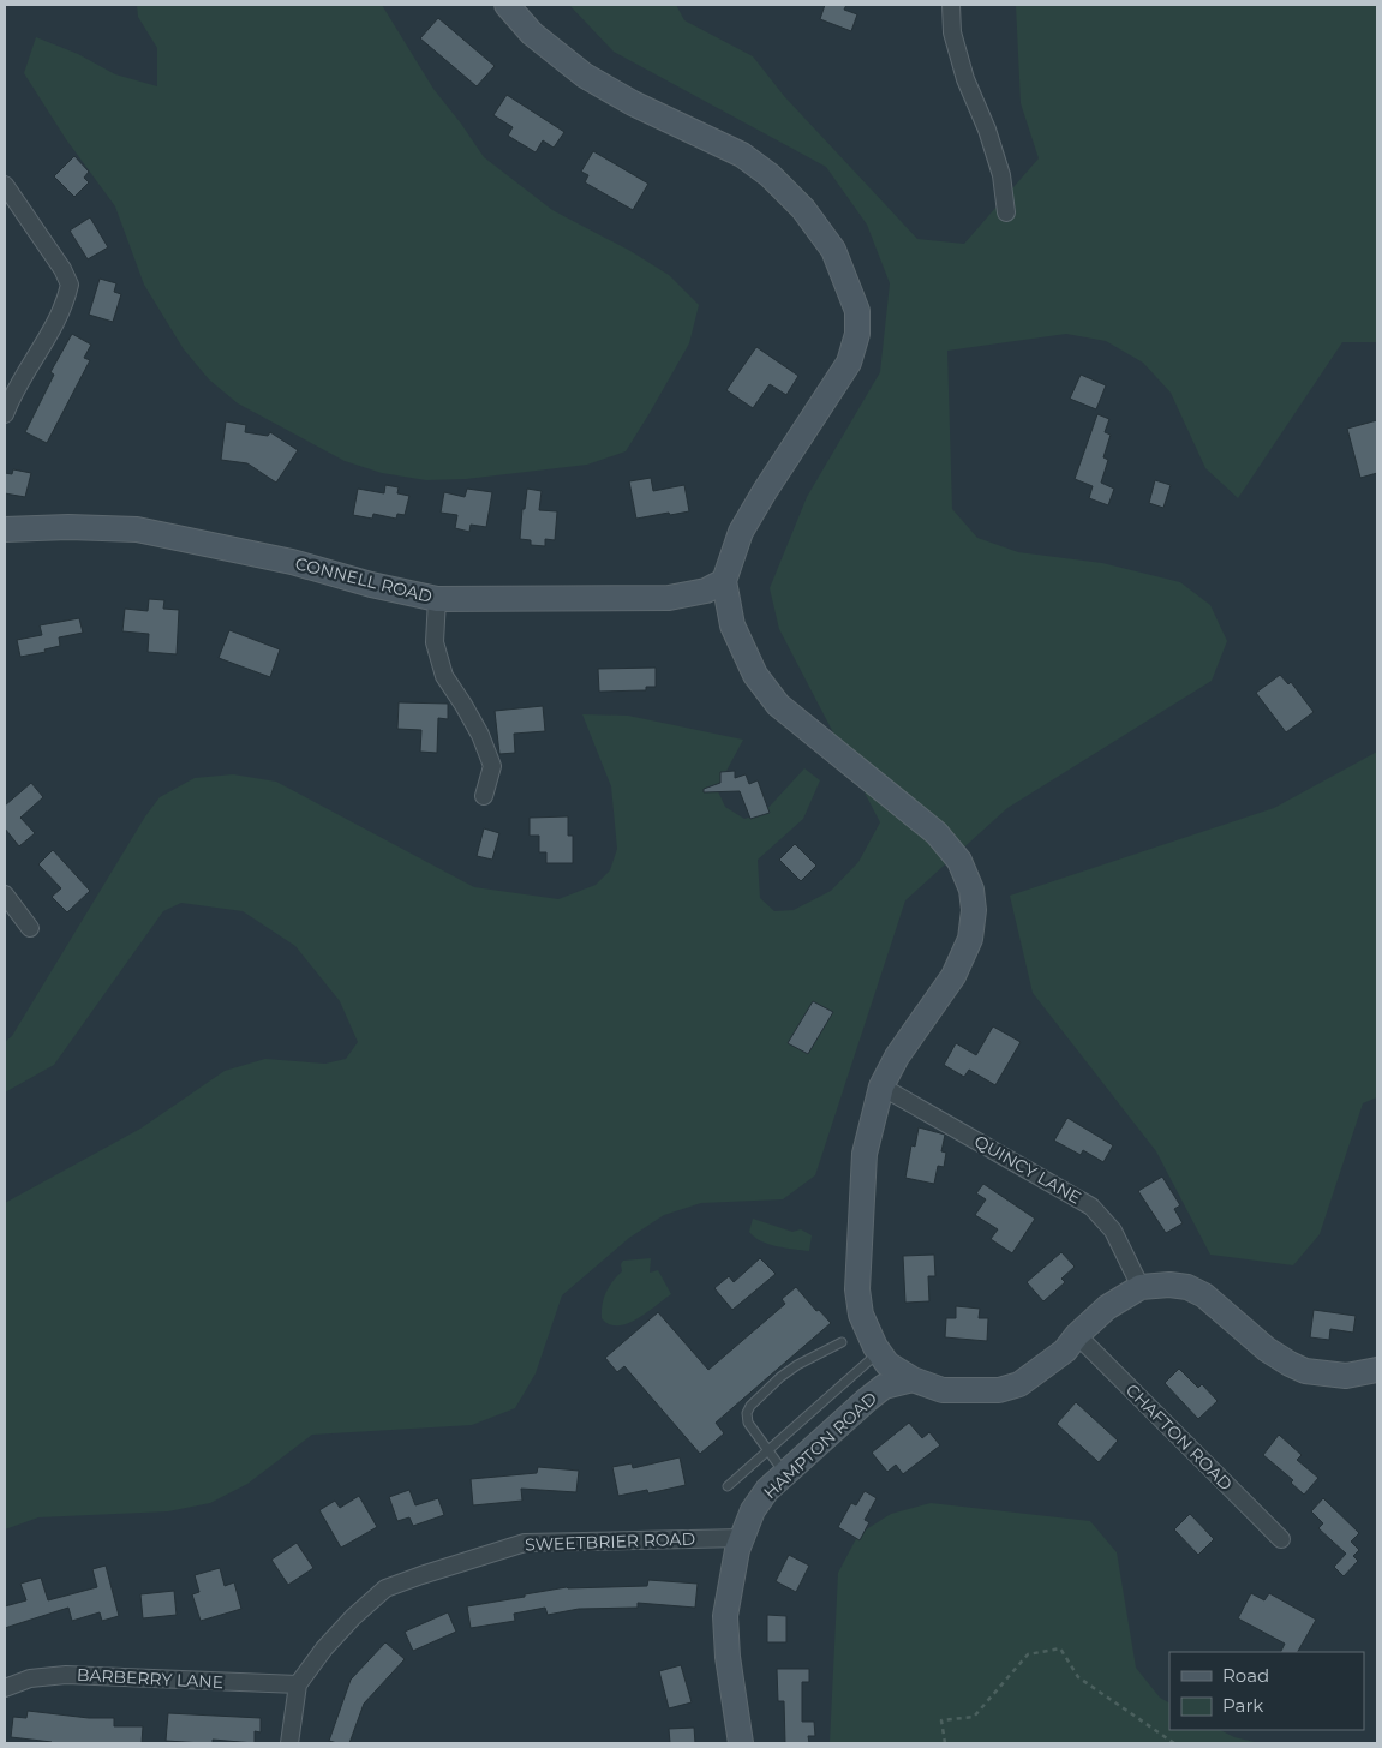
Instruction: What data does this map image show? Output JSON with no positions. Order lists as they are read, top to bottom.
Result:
{
  "streets": {
    "street": [
      "CONNELL ROAD",
      "QUINCY LANE",
      "CHAFTON ROAD",
      "HAMPTON ROAD",
      "SWEETBRIER ROAD",
      "BARBERRY LANE"
    ]
  },
  "crossings": [
    ["HAMPTON ROAD", "SWEETBRIER ROAD"],
    ["SWEETBRIER ROAD", "BARBERRY LANE"]
  ],
  "legend": ["Road", "Park"]
}
